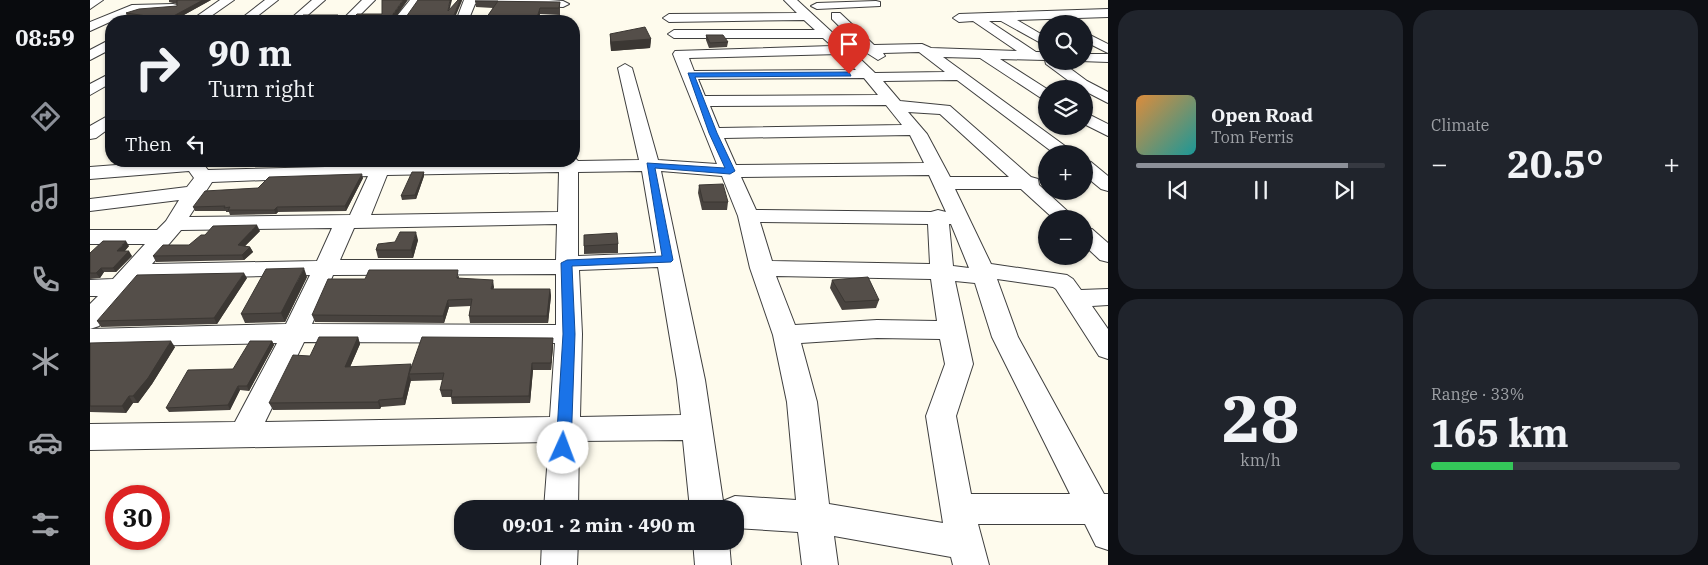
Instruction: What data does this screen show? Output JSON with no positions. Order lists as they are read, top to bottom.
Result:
{
  "page": {
    "tabs": "08:59",
    "tile": [
      "Climate",
      ["28", "km/h"],
      ["Range · 33%", "165 km"]
    ],
    "map_buttons": ["+", "−"],
    "turn": ["90 m", "Turn right"],
    "song": ["Open Road", "Tom Ferris"],
    "then": "Then",
    "heat": ["−", "20.5°", "+"],
    "limit": "30",
    "trip": "09:01 · 2 min · 490 m"
  }
}
